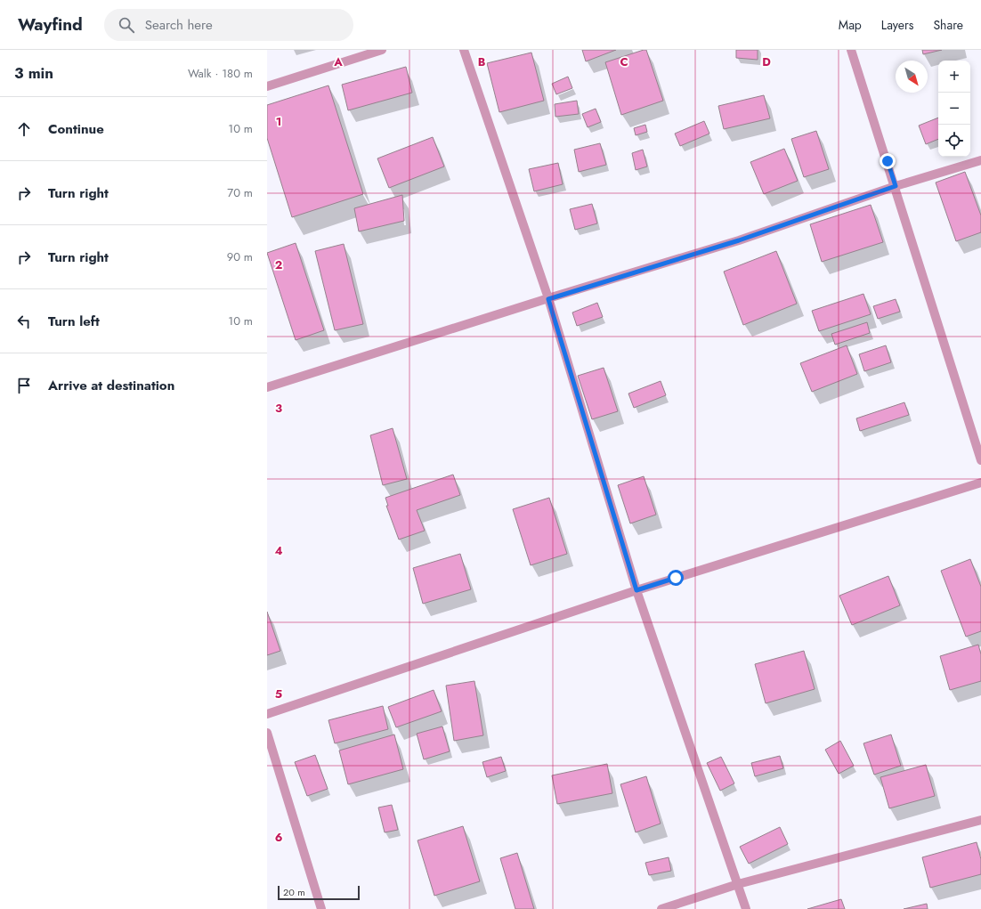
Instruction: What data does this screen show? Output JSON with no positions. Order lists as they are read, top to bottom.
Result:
{
  "scale_bar": "20 m",
  "north": "bottom right",
  "page": {
    "header": "Wayfind",
    "search": "Search here",
    "nav": ["Map", "Layers", "Share"],
    "heading": ["3 min", "Walk · 180 m"],
    "map_buttons": ["+", "−"],
    "list": [
      ["Continue", "10 m"],
      ["Turn right", "70 m"],
      ["Turn right", "90 m"],
      ["Turn left", "10 m"],
      "Arrive at destination"
    ],
    "scale": "20 m"
  },
  "grid": {
    "columns": [
      "A",
      "B",
      "C",
      "D"
    ],
    "rows": [
      "1",
      "2",
      "3",
      "4",
      "5",
      "6"
    ]
  }
}
